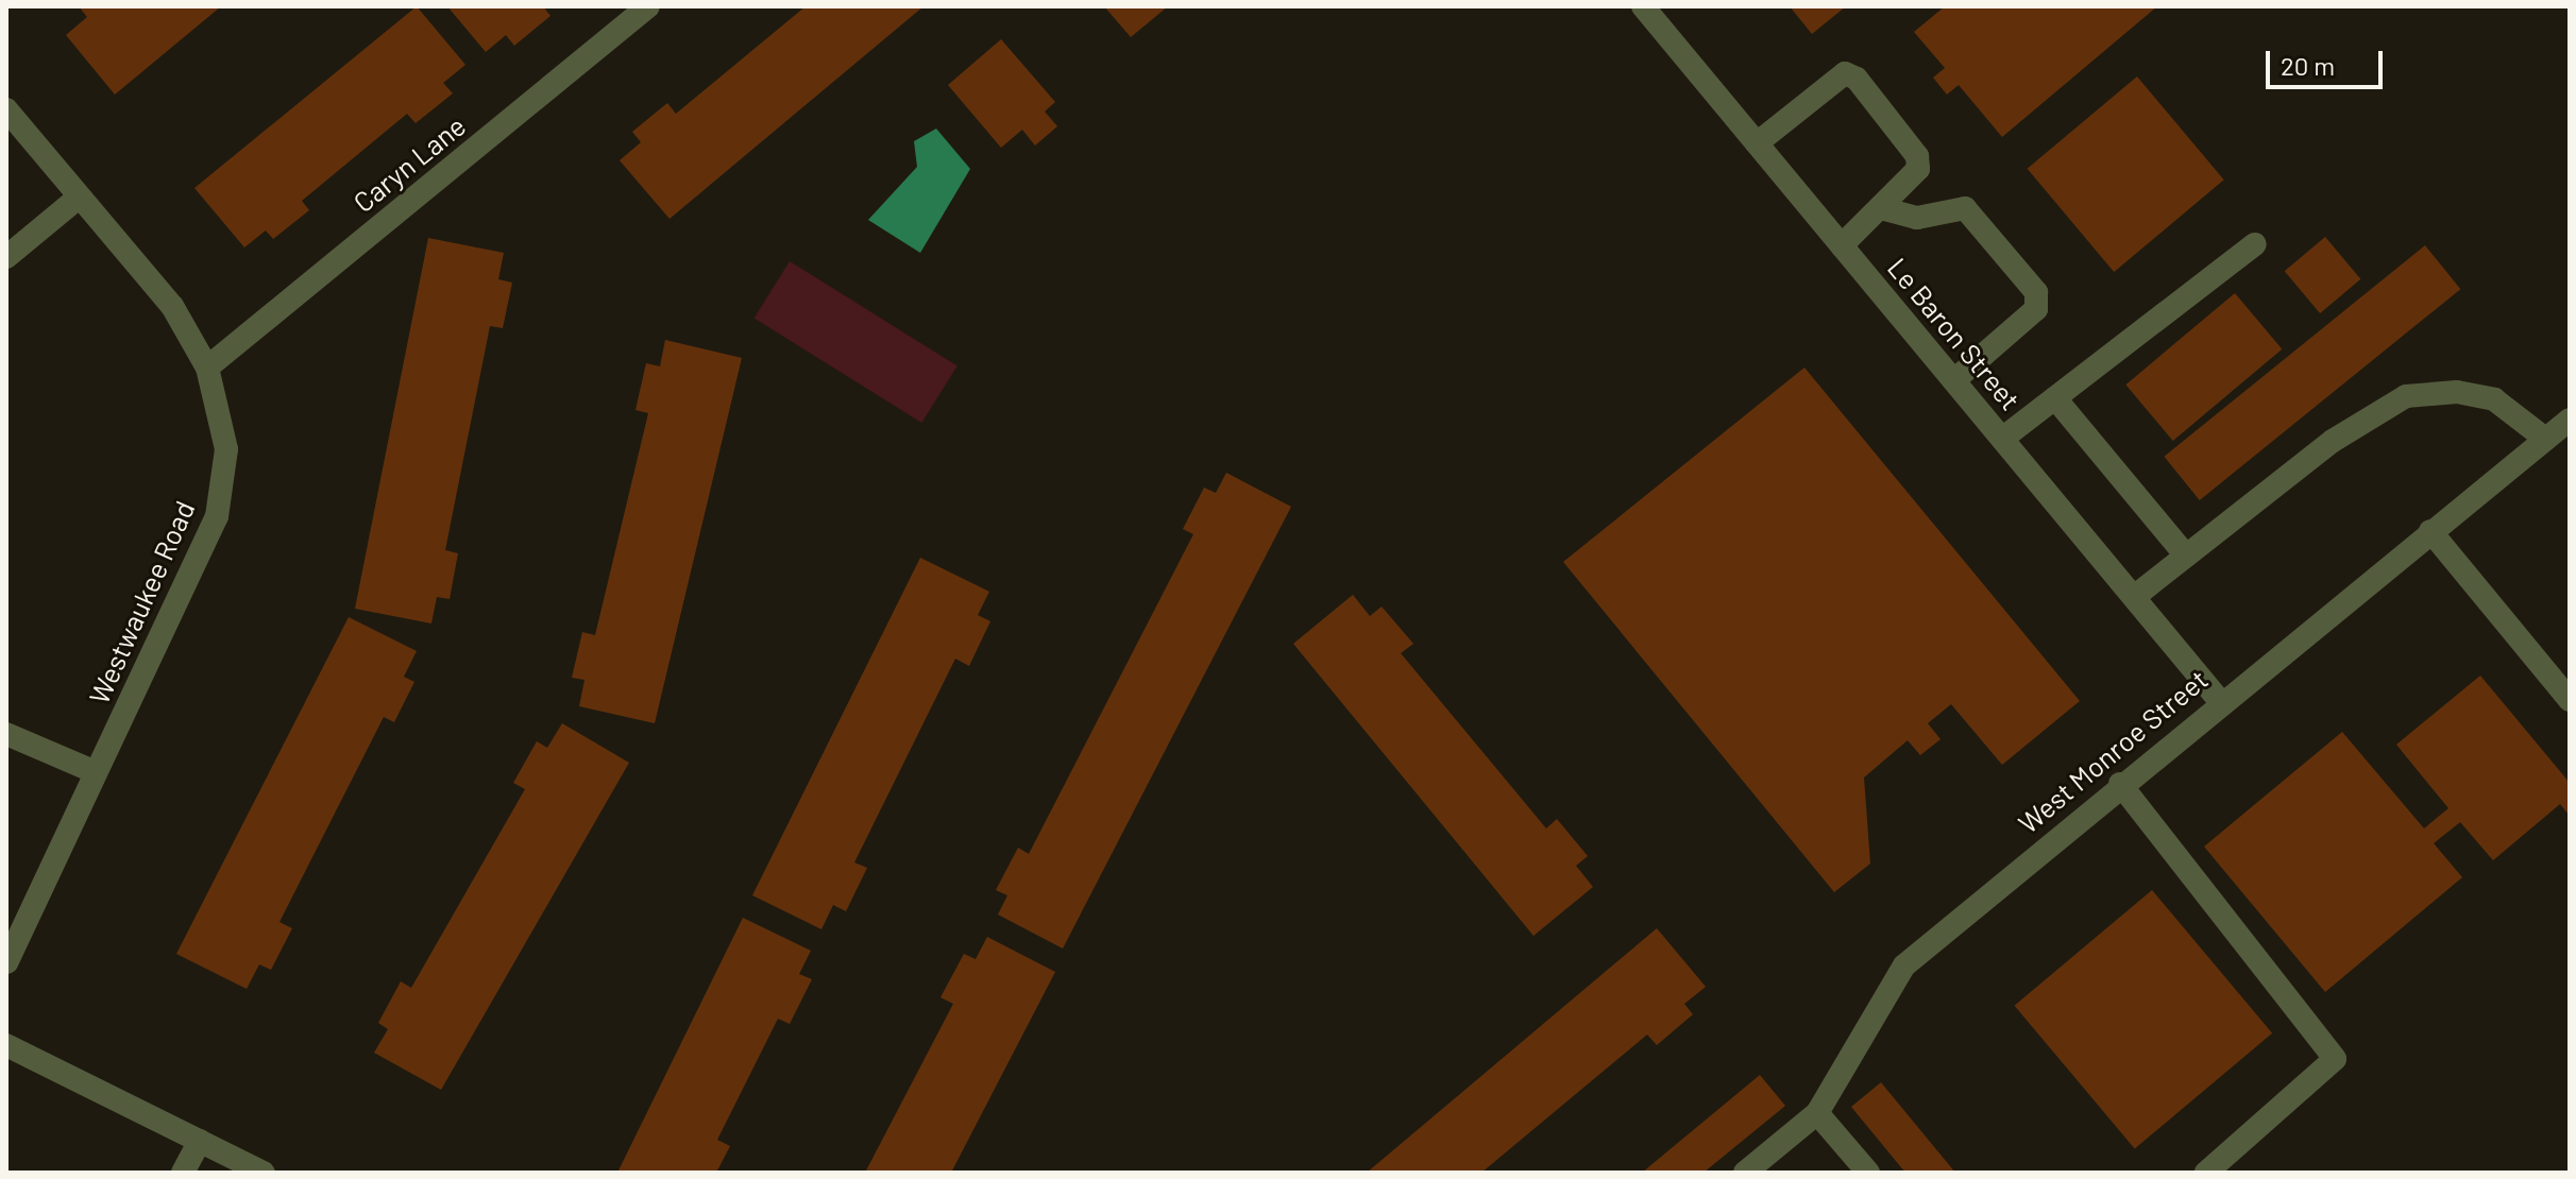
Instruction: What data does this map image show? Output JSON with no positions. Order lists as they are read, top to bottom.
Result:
{
  "streets": {
    "street": [
      "Caryn Lane",
      "Le Baron Street",
      "Westwaukee Road",
      "West Monroe Street"
    ]
  },
  "crossings": [
    ["Caryn Lane", "Westwaukee Road"],
    ["Le Baron Street", "West Monroe Street"]
  ],
  "scale_bar": "20 m"
}
